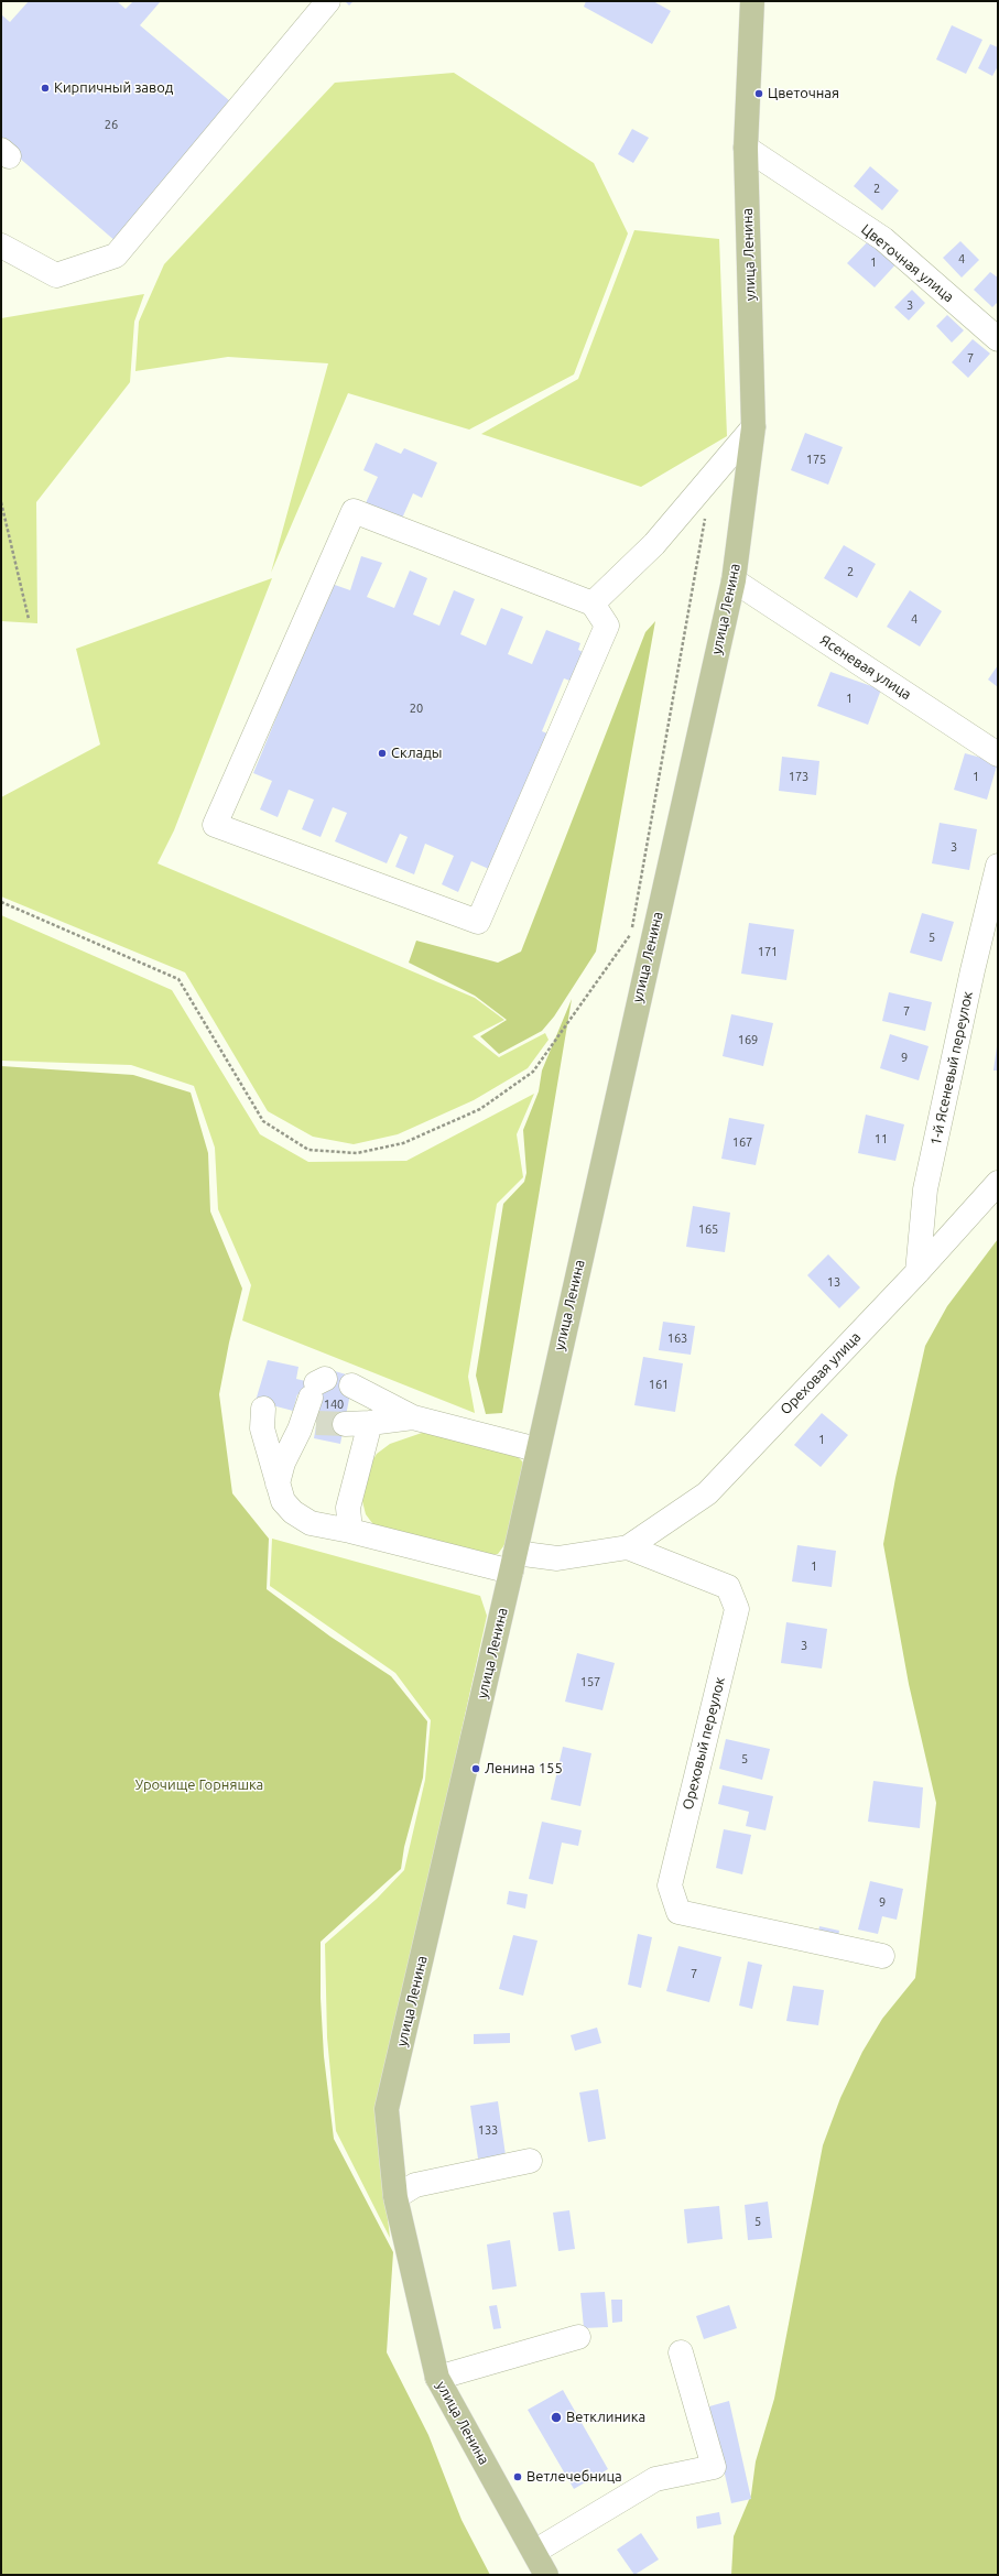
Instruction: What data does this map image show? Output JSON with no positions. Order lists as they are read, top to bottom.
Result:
{
  "streets": {
    "main road": ["улица Ленина"],
    "street": [
      "Цветочная улица",
      "Ясеневая улица",
      "1-й Ясеневый переулок",
      "Ореховая улица",
      "Ореховый переулок"
    ]
  },
  "crossings": [
    ["улица Ленина", "Цветочная улица"],
    ["улица Ленина", "Ясеневая улица"],
    ["1-й Ясеневый переулок", "Ореховая улица"],
    ["Ореховая улица", "Ореховый переулок"]
  ],
  "parks": ["Урочище Горняшка"],
  "places": [
    "Кирпичный завод",
    "Цветочная",
    "Склады",
    "Ленина 155",
    "Ветклиника",
    "Ветлечебница"
  ],
  "house_numbers": [
    "26",
    "2",
    "4",
    "1",
    "3",
    "7",
    "175",
    "2",
    "4",
    "1",
    "20",
    "173",
    "1",
    "3",
    "5",
    "171",
    "7",
    "169",
    "9",
    "11",
    "167",
    "165",
    "13",
    "163",
    "161",
    "140",
    "1",
    "1",
    "3",
    "157",
    "5",
    "9",
    "7",
    "133",
    "5"
  ]
}
